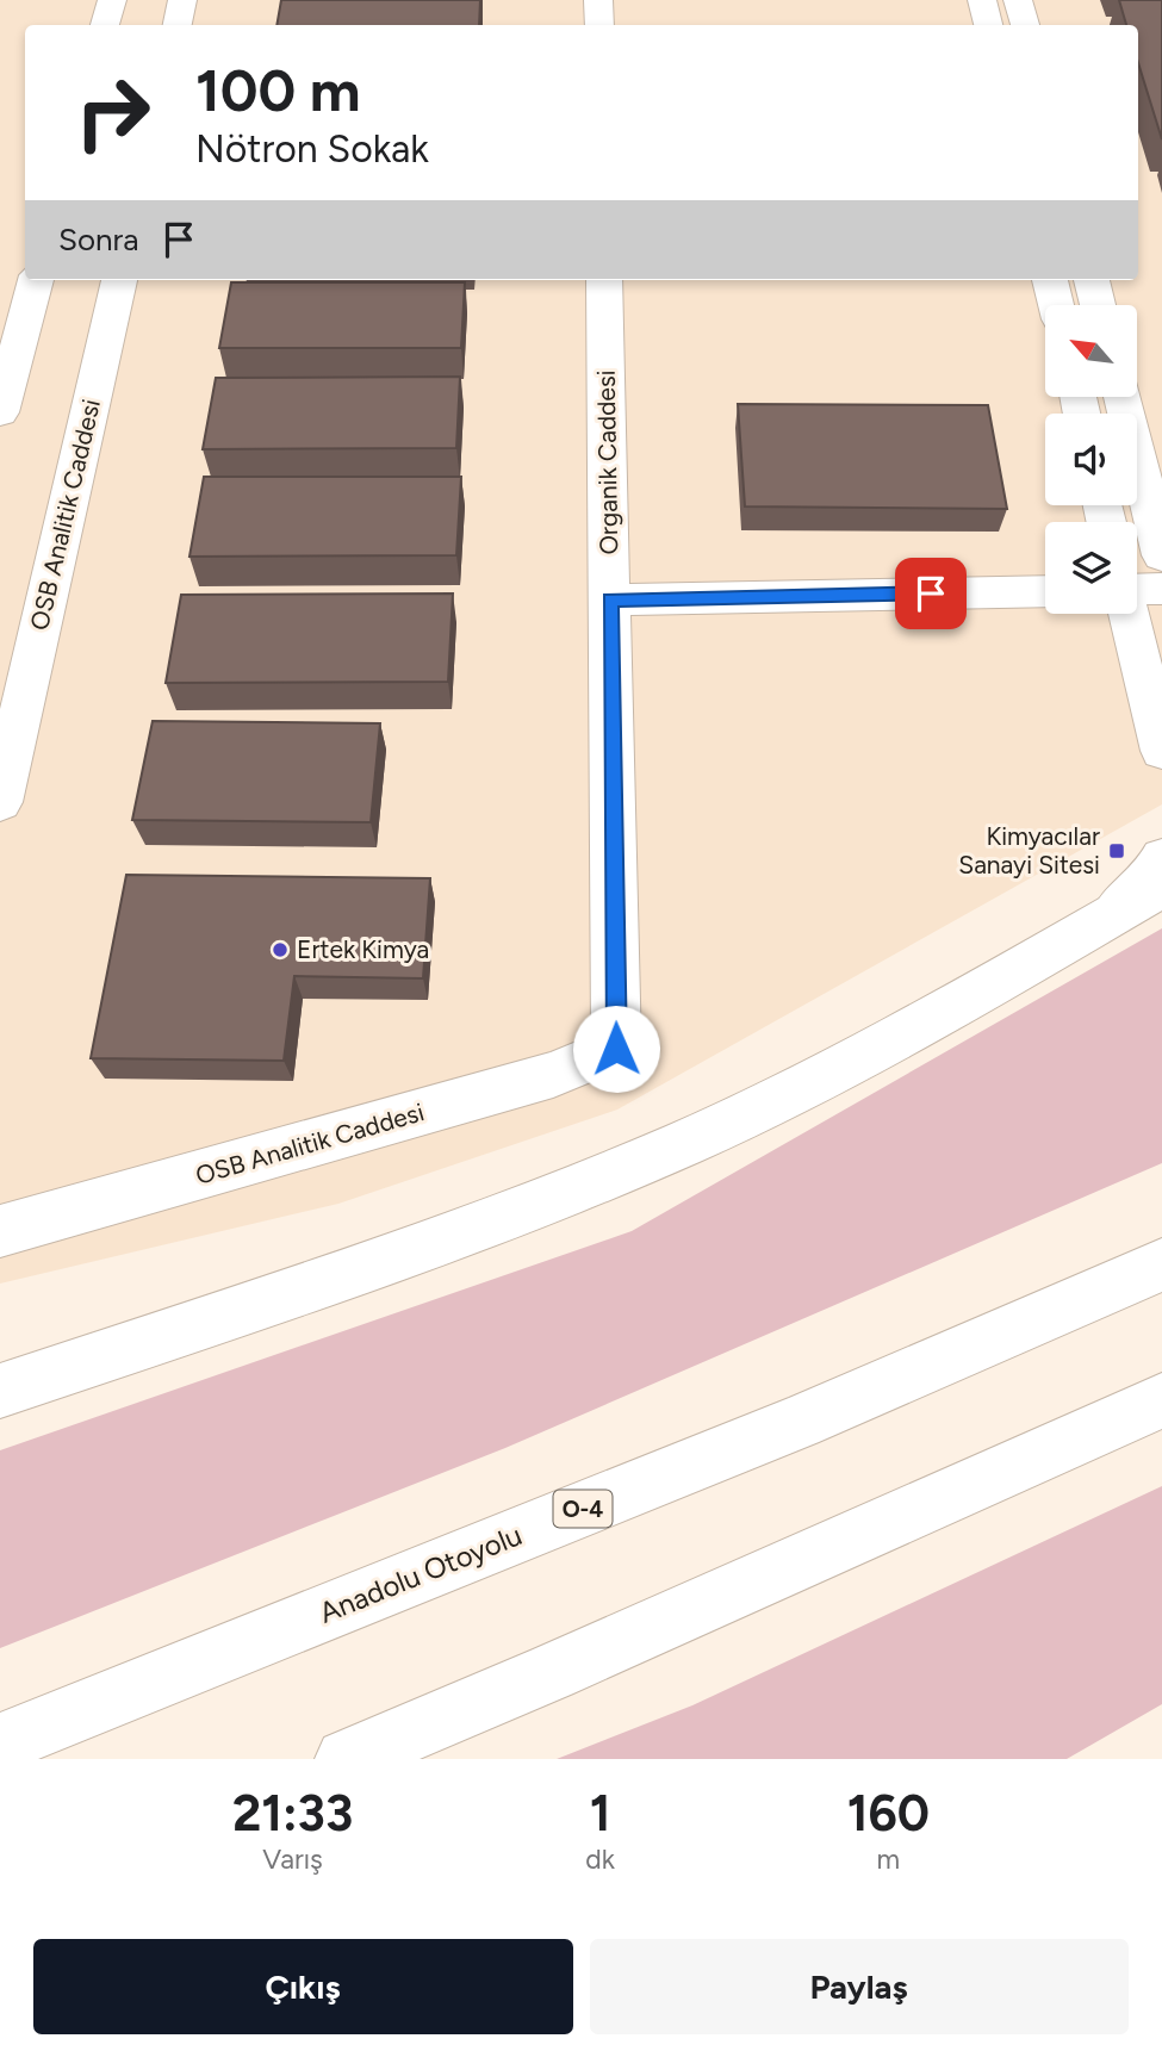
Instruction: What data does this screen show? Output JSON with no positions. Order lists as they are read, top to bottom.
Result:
{
  "streets": {
    "main road": [
      "Organik Caddesi",
      "OSB Analitik Caddesi",
      "O-4",
      "Anadolu Otoyolu"
    ]
  },
  "crossings": [
    ["Organik Caddesi", "OSB Analitik Caddesi"]
  ],
  "places": {
    "transit": ["Kimyacılar Sanayi Sitesi"],
    "other": ["Ertek Kimya"]
  },
  "north": "top left",
  "page": {
    "turn": ["100 m", "Nötron Sokak"],
    "then": "Sonra",
    "eta": [
      "21:33",
      "Varış",
      "1",
      "dk",
      "160",
      "m"
    ],
    "buttons": ["Çıkış", "Paylaş"]
  }
}
